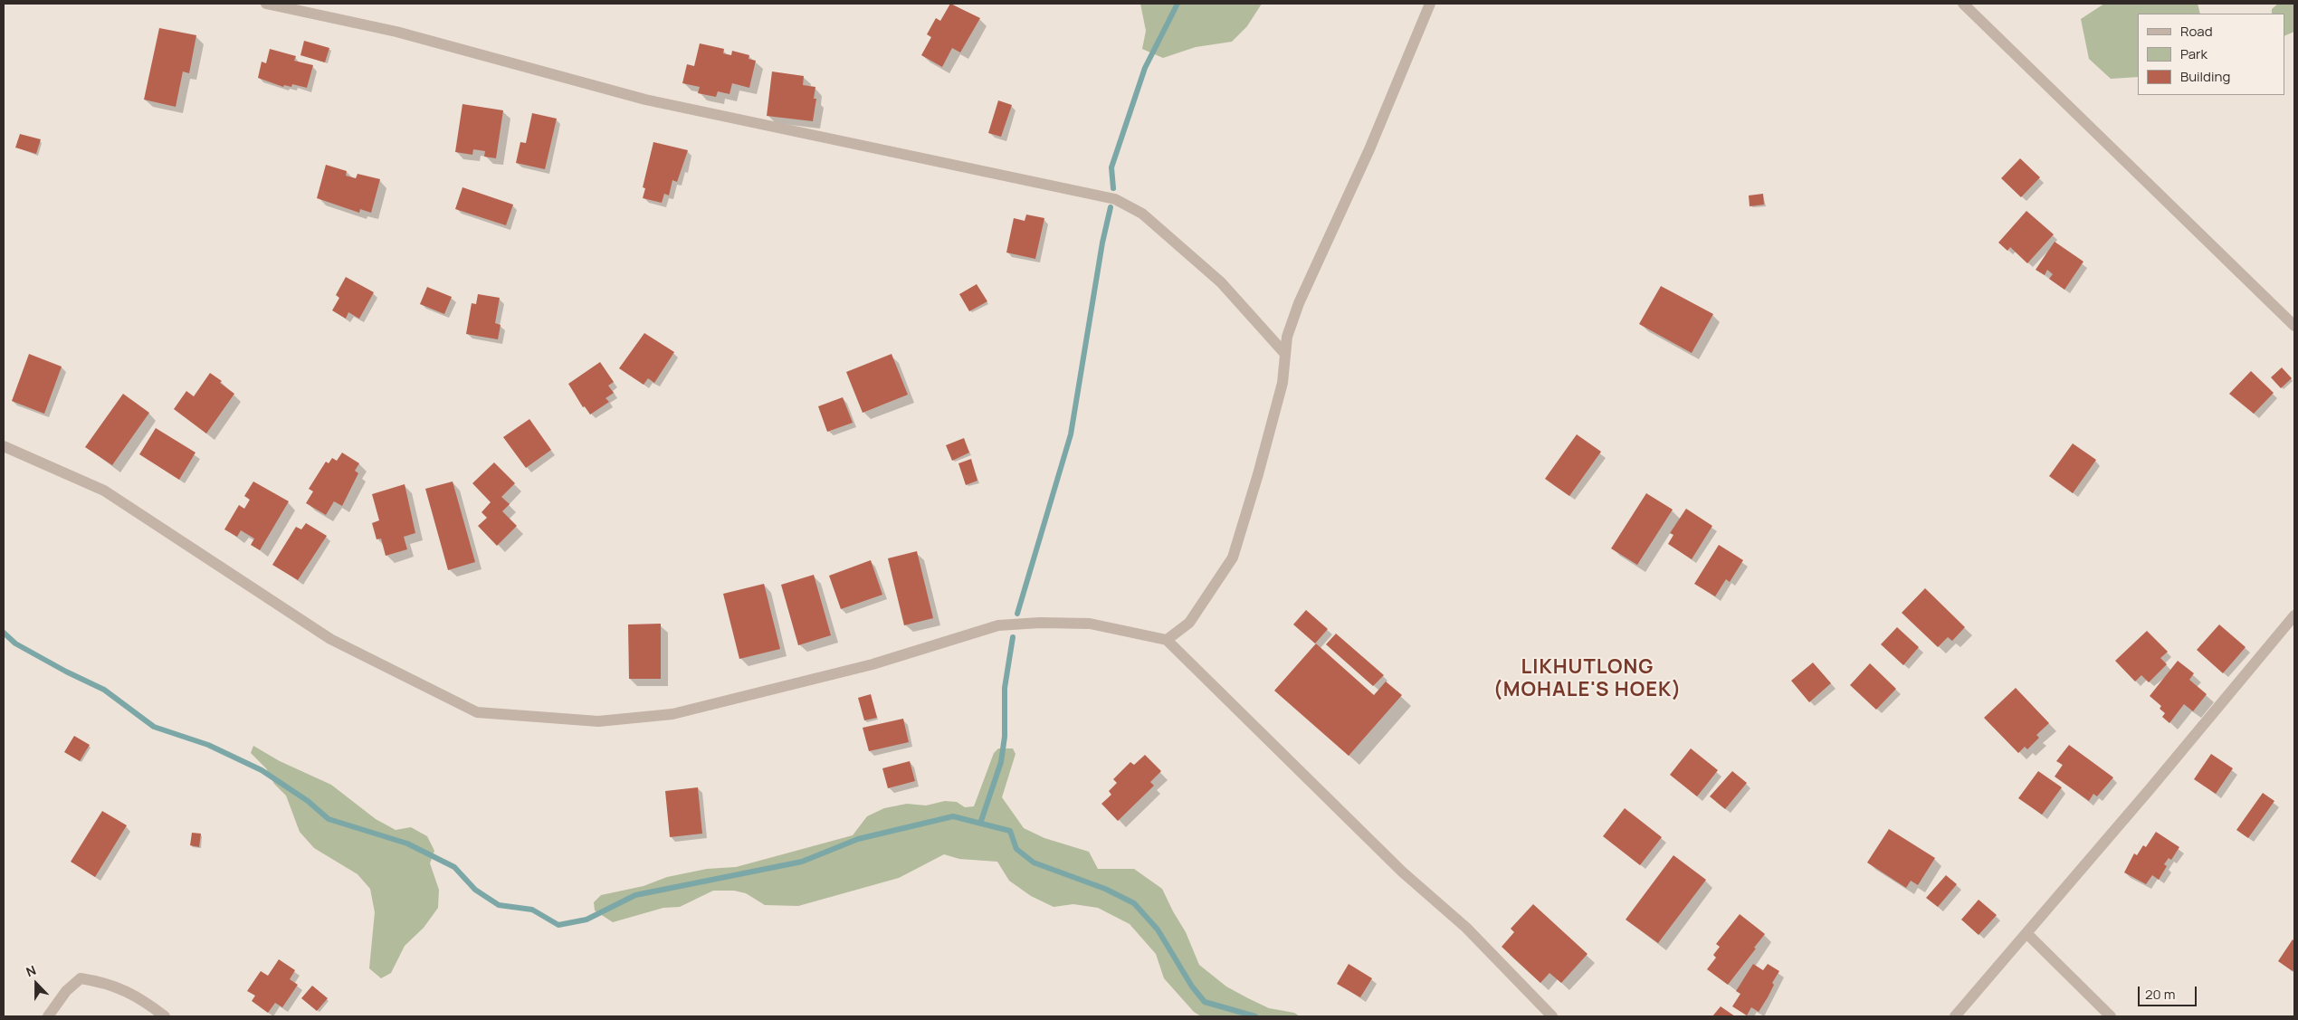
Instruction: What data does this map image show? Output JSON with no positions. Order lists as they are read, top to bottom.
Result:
{
  "districts": ["LIKHUTLONG (MOHALE'S HOEK)"],
  "legend": ["Road", "Park", "Building"],
  "scale_bar": "20 m",
  "north": "top"
}
